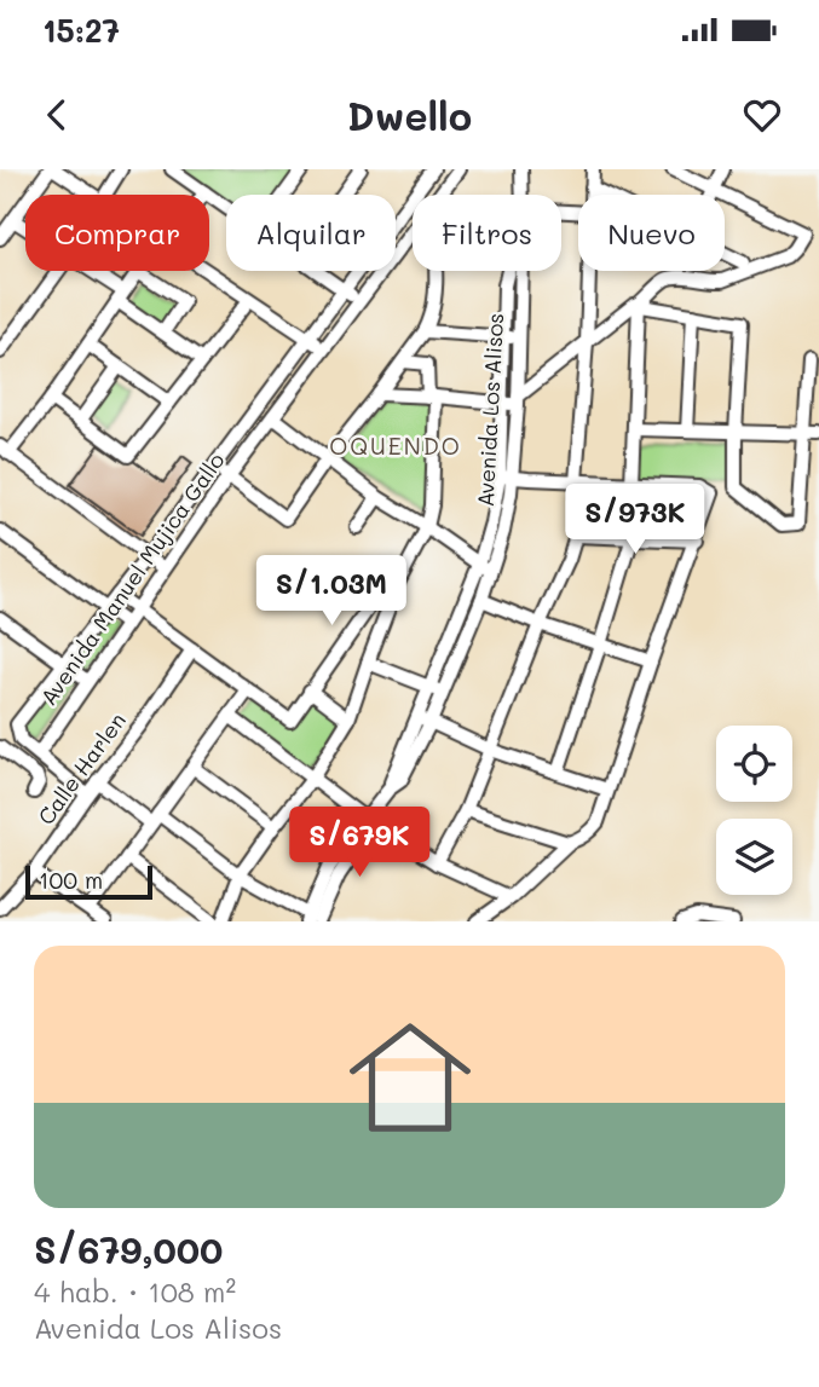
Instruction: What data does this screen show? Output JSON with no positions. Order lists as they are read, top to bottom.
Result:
{
  "streets": {
    "street": ["Avenida Los Alisos", "Avenida Manuel Mujica Gallo", "Calle Harlen"]
  },
  "districts": ["OQUENDO"],
  "scale_bar": "100 m",
  "page": {
    "status": "15:27",
    "header": "Dwello",
    "chip": [
      "Comprar",
      "Alquilar",
      "Filtros",
      "Nuevo"
    ],
    "price": ["S/973K", "S/1.03M", "S/679K"],
    "scale": "100 m",
    "list": [
      {
        "name": "S/679,000",
        "note": "4 hab. · 108 m² · Avenida Los Alisos"
      }
    ]
  }
}
